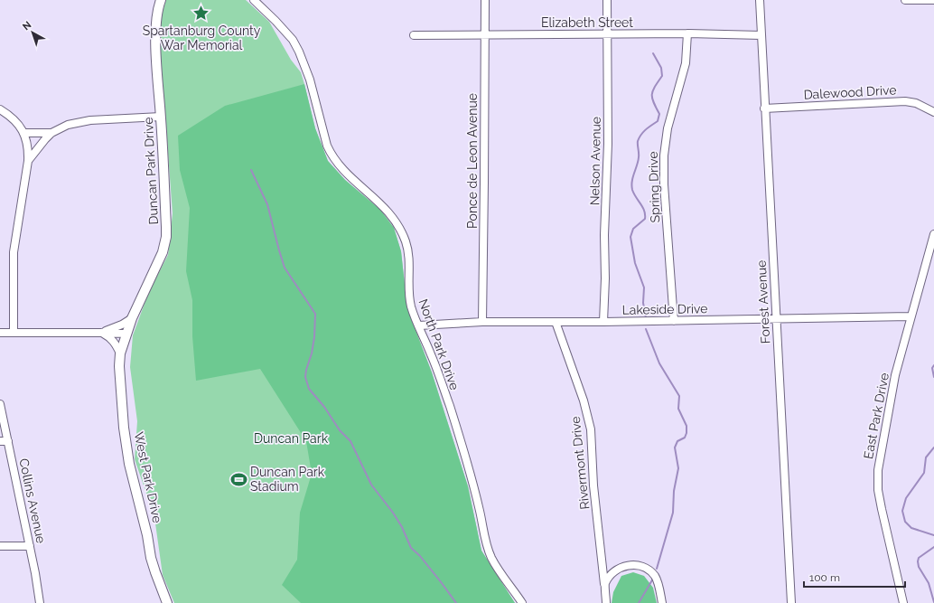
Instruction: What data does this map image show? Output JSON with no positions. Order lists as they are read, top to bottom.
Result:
{
  "streets": {
    "street": [
      "Elizabeth Street",
      "Dalewood Drive",
      "Ponce de Leon Avenue",
      "Nelson Avenue",
      "Duncan Park Drive",
      "Spring Drive",
      "Forest Avenue",
      "Lakeside Drive",
      "North Park Drive",
      "East Park Drive",
      "Rivermont Drive",
      "West Park Drive",
      "Collins Avenue"
    ]
  },
  "crossings": [
    ["Elizabeth Street", "Ponce de Leon Avenue"],
    ["Elizabeth Street", "Nelson Avenue"],
    ["Elizabeth Street", "Spring Drive"],
    ["Elizabeth Street", "Forest Avenue"],
    ["Dalewood Drive", "Forest Avenue"],
    ["Ponce de Leon Avenue", "Lakeside Drive"],
    ["Nelson Avenue", "Lakeside Drive"],
    ["Duncan Park Drive", "West Park Drive"],
    ["Spring Drive", "Lakeside Drive"],
    ["Forest Avenue", "Lakeside Drive"],
    ["Lakeside Drive", "North Park Drive"],
    ["Lakeside Drive", "East Park Drive"],
    ["Lakeside Drive", "Rivermont Drive"]
  ],
  "parks": ["Duncan Park"],
  "places": {
    "place": ["Spartanburg County War Memorial"],
    "sports": ["Duncan Park Stadium"]
  },
  "scale_bar": "100 m",
  "north": "top left"
}
